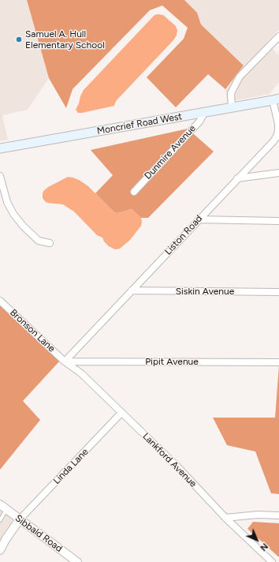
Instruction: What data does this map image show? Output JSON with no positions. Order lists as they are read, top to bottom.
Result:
{
  "streets": {
    "main road": ["Moncrief Road West"],
    "street": [
      "Dunmire Avenue",
      "Liston Road",
      "Siskin Avenue",
      "Bronson Lane",
      "Pipit Avenue",
      "Lankford Avenue",
      "Linda Lane",
      "Sibbald Road"
    ]
  },
  "crossings": [
    ["Moncrief Road West", "Dunmire Avenue"],
    ["Moncrief Road West", "Liston Road"],
    ["Liston Road", "Siskin Avenue"],
    ["Liston Road", "Bronson Lane"],
    ["Liston Road", "Pipit Avenue"],
    ["Liston Road", "Lankford Avenue"],
    ["Bronson Lane", "Pipit Avenue"],
    ["Bronson Lane", "Lankford Avenue"],
    ["Pipit Avenue", "Lankford Avenue"],
    ["Lankford Avenue", "Linda Lane"],
    ["Linda Lane", "Sibbald Road"]
  ],
  "places": ["Samuel A. Hull Elementary School"],
  "north": "bottom right"
}
